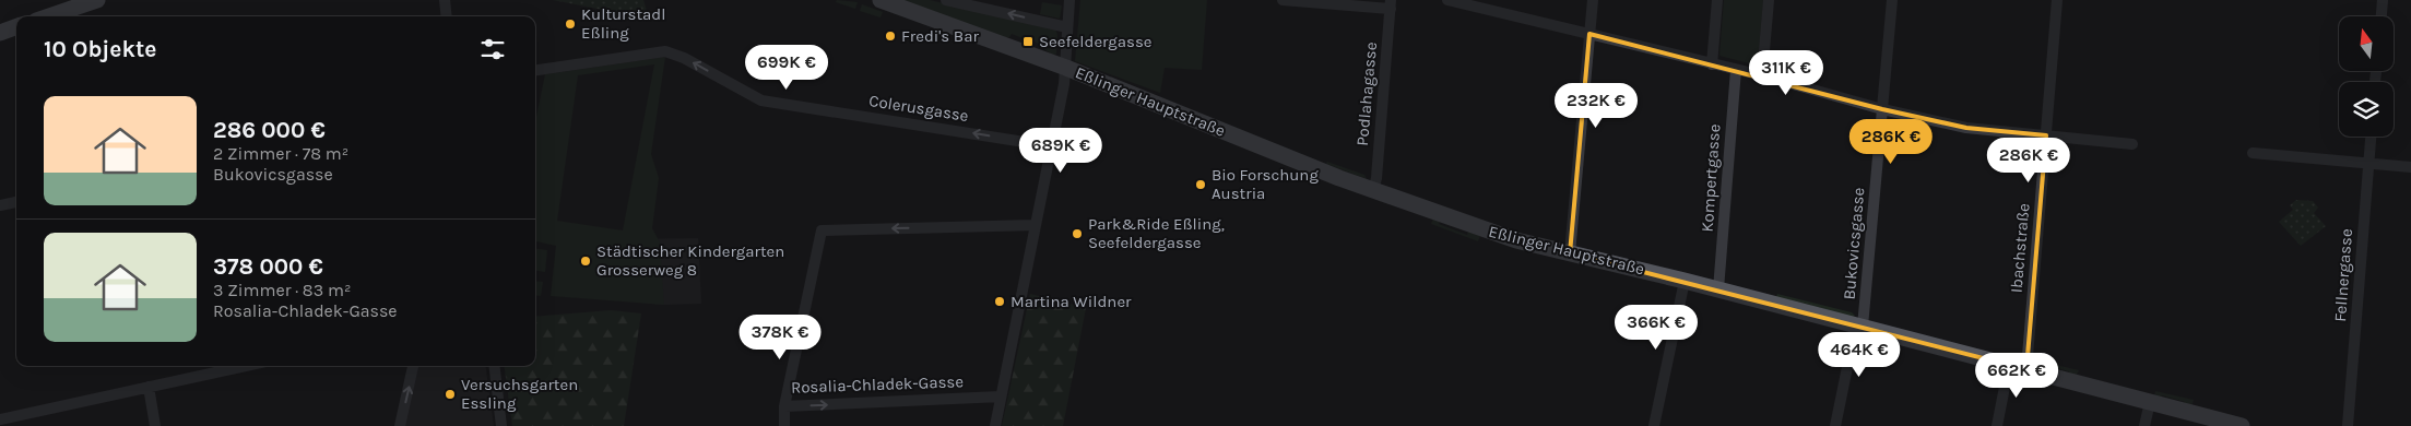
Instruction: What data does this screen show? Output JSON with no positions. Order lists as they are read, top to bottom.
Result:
{
  "streets": {
    "main road": ["Eßlinger Hauptstraße"],
    "street": [
      "Podlahagasse",
      "Colerusgasse",
      "Kompertgasse",
      "Bukovicsgasse",
      "Ibachstraße",
      "Fellnergasse",
      "Rosalia-Chladek-Gasse"
    ]
  },
  "crossings": [
    ["Podlahagasse", "Eßlinger Hauptstraße"],
    ["Eßlinger Hauptstraße", "Kompertgasse"],
    ["Eßlinger Hauptstraße", "Bukovicsgasse"],
    ["Eßlinger Hauptstraße", "Ibachstraße"]
  ],
  "one_way": ["Colerusgasse"],
  "places": {
    "other": [
      "Kulturstadl Eßling",
      "Fredi's Bar",
      "Bio Forschung Austria",
      "Park&Ride Eßling, Seefeldergasse",
      "Städtischer Kindergarten Grosserweg 8",
      "Martina Wildner",
      "Versuchsgarten Essling"
    ],
    "transit": ["Seefeldergasse"]
  },
  "north": "top",
  "page": {
    "heading": "10 Objekte",
    "price": [
      "699K €",
      "311K €",
      "232K €",
      "286K €",
      "689K €",
      "286K €",
      "366K €",
      "378K €",
      "464K €",
      "662K €"
    ],
    "list": [
      {
        "name": "286 000 €",
        "note": "2 Zimmer · 78 m² · Bukovicsgasse"
      },
      {
        "name": "378 000 €",
        "note": "3 Zimmer · 83 m² · Rosalia-Chladek-Gasse"
      }
    ]
  }
}
